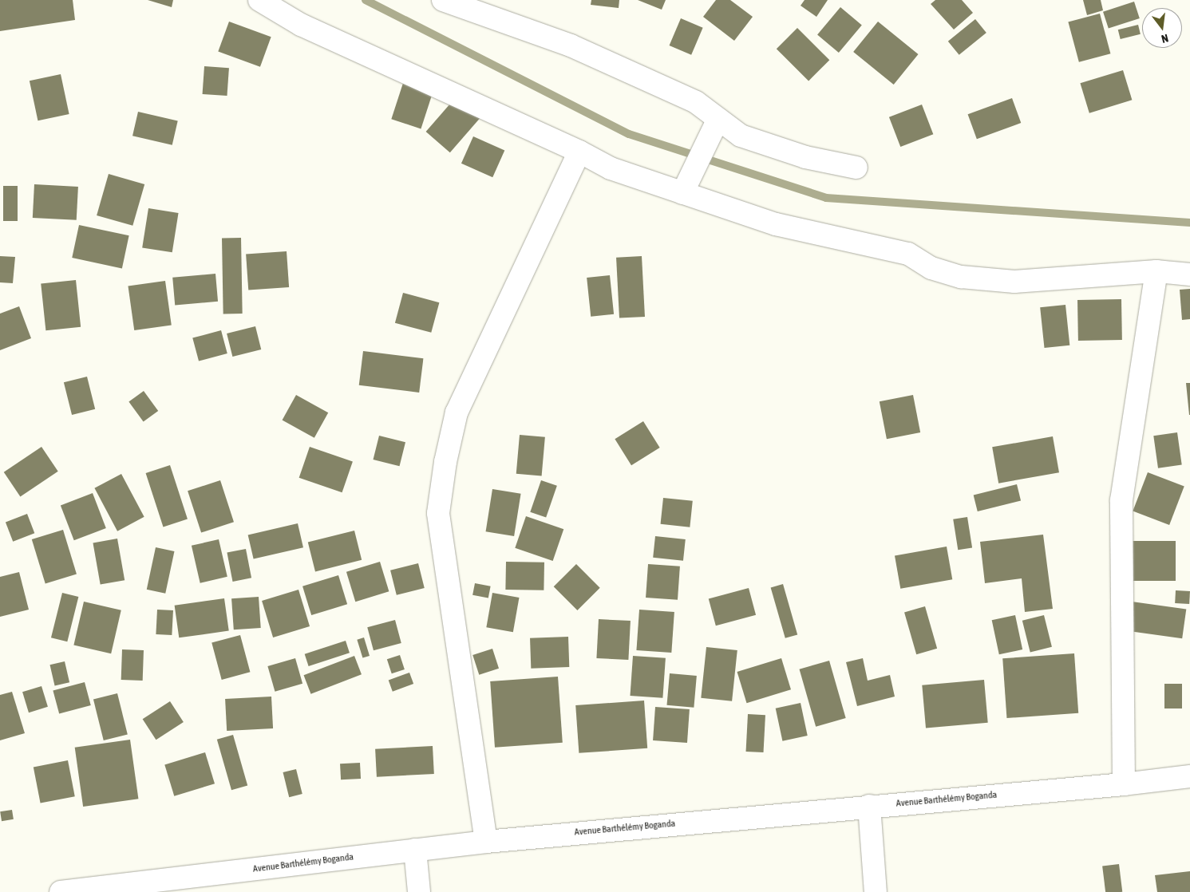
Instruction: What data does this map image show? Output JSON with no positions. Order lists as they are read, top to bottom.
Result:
{
  "streets": {
    "street": ["Avenue Barthélémy Boganda"]
  },
  "north": "bottom"
}
